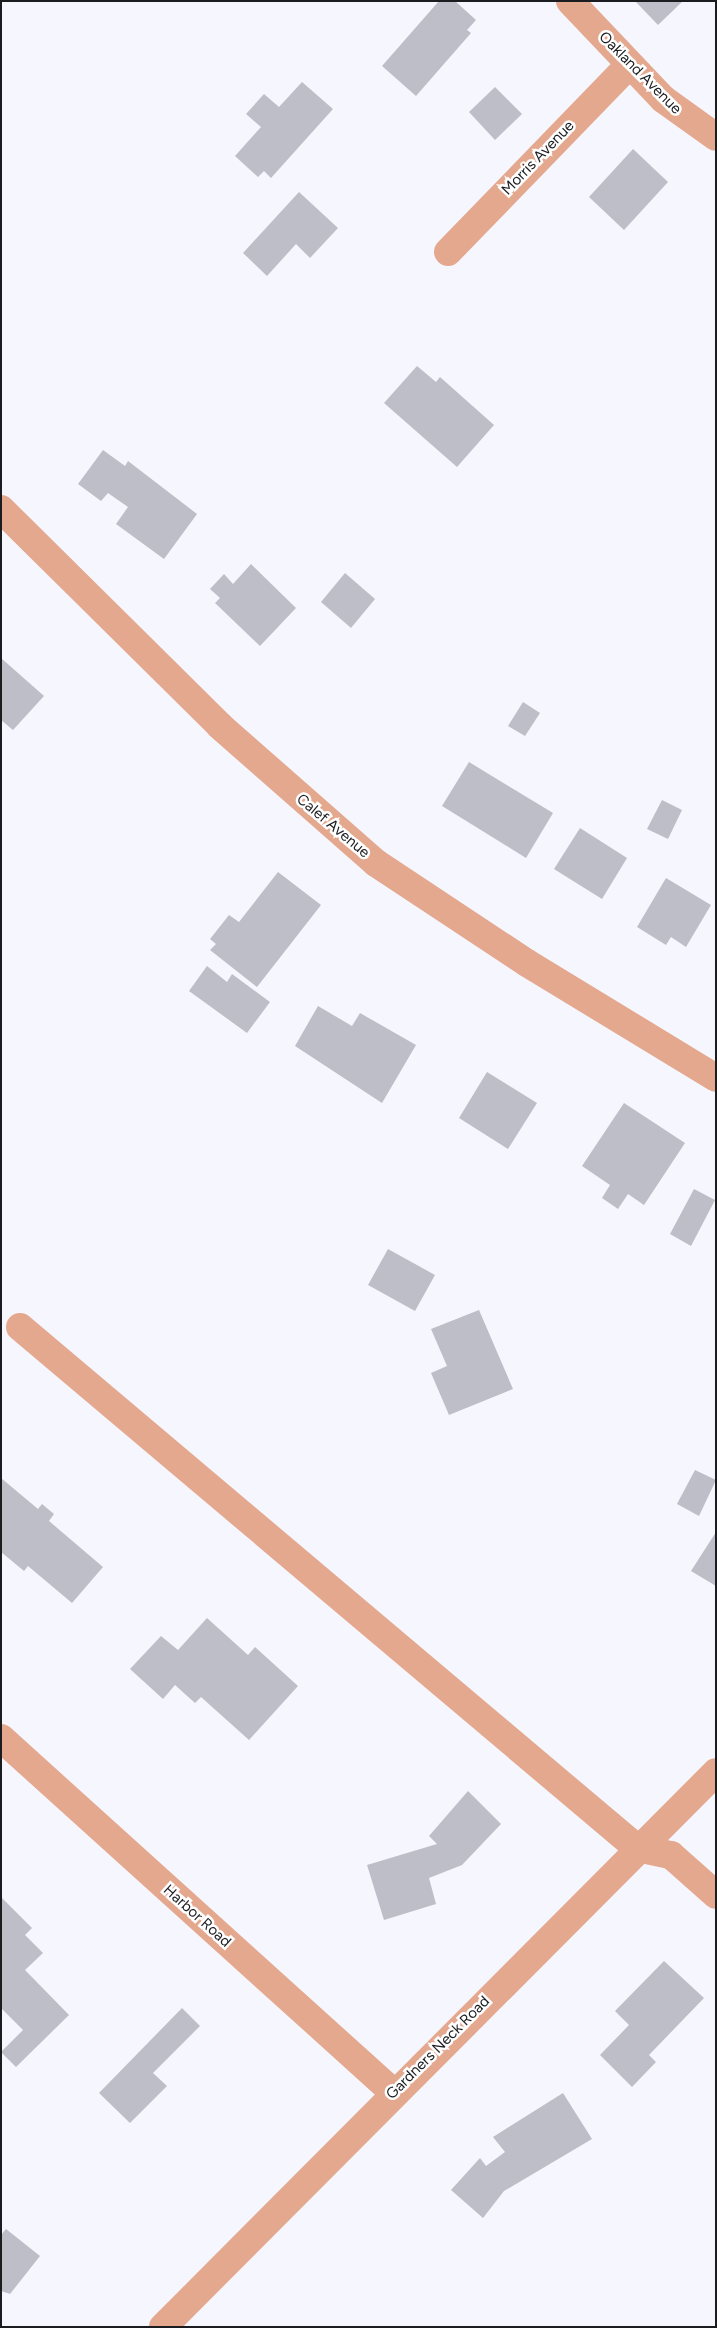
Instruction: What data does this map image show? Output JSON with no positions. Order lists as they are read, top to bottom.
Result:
{
  "streets": {
    "street": [
      "Oakland Avenue",
      "Morris Avenue",
      "Calef Avenue",
      "Harbor Road",
      "Gardners Neck Road"
    ]
  },
  "crossings": [
    ["Oakland Avenue", "Morris Avenue"],
    ["Harbor Road", "Gardners Neck Road"]
  ]
}
